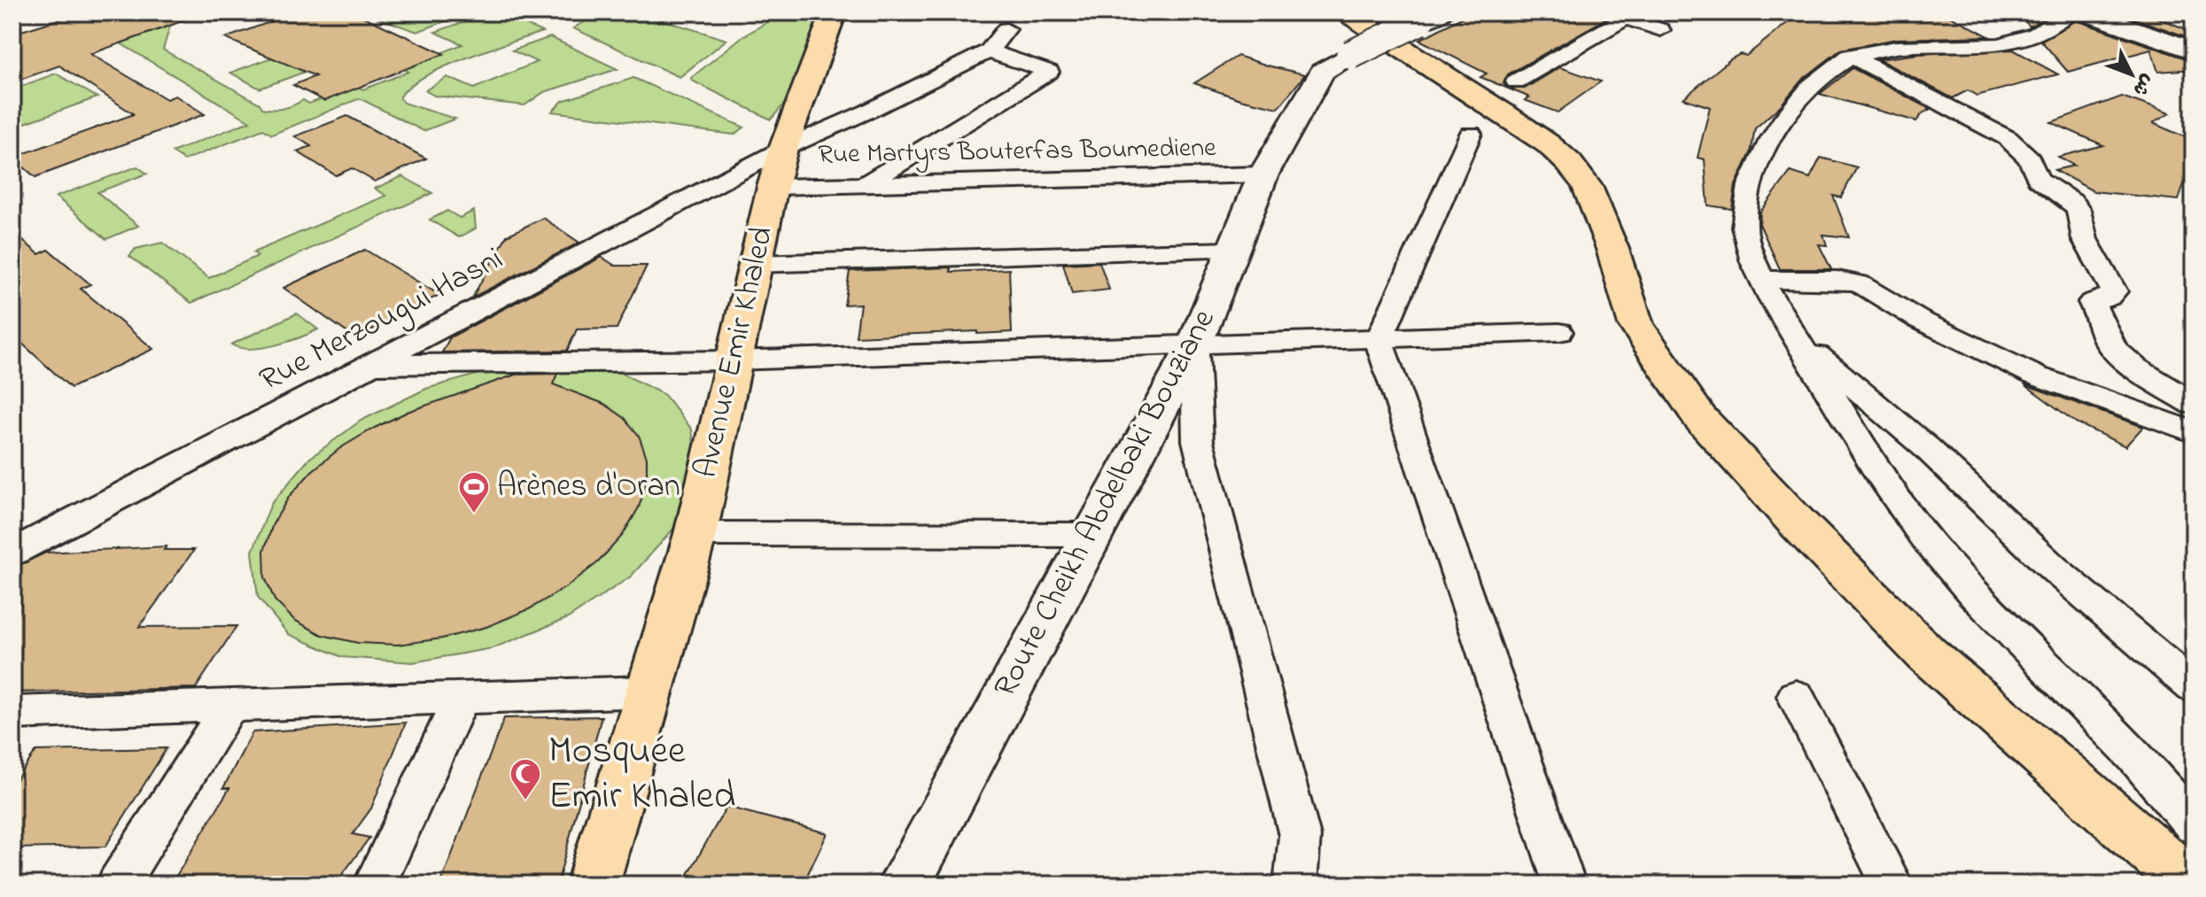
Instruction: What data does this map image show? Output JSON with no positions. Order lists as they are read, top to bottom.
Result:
{
  "streets": {
    "main road": ["Avenue Emir Khaled"],
    "street": ["Rue Martyrs Bouterfas Boumediene", "Rue Merzougui Hasni", "Route Cheikh Abdelbaki Bouziane"]
  },
  "crossings": [
    ["Rue Martyrs Bouterfas Boumediene", "Avenue Emir Khaled"],
    ["Rue Martyrs Bouterfas Boumediene", "Route Cheikh Abdelbaki Bouziane"],
    ["Rue Merzougui Hasni", "Avenue Emir Khaled"]
  ],
  "places": {
    "sports": ["Arènes d'Oran"],
    "mosque": ["Mosquée Emir Khaled"]
  },
  "north": "bottom right"
}
